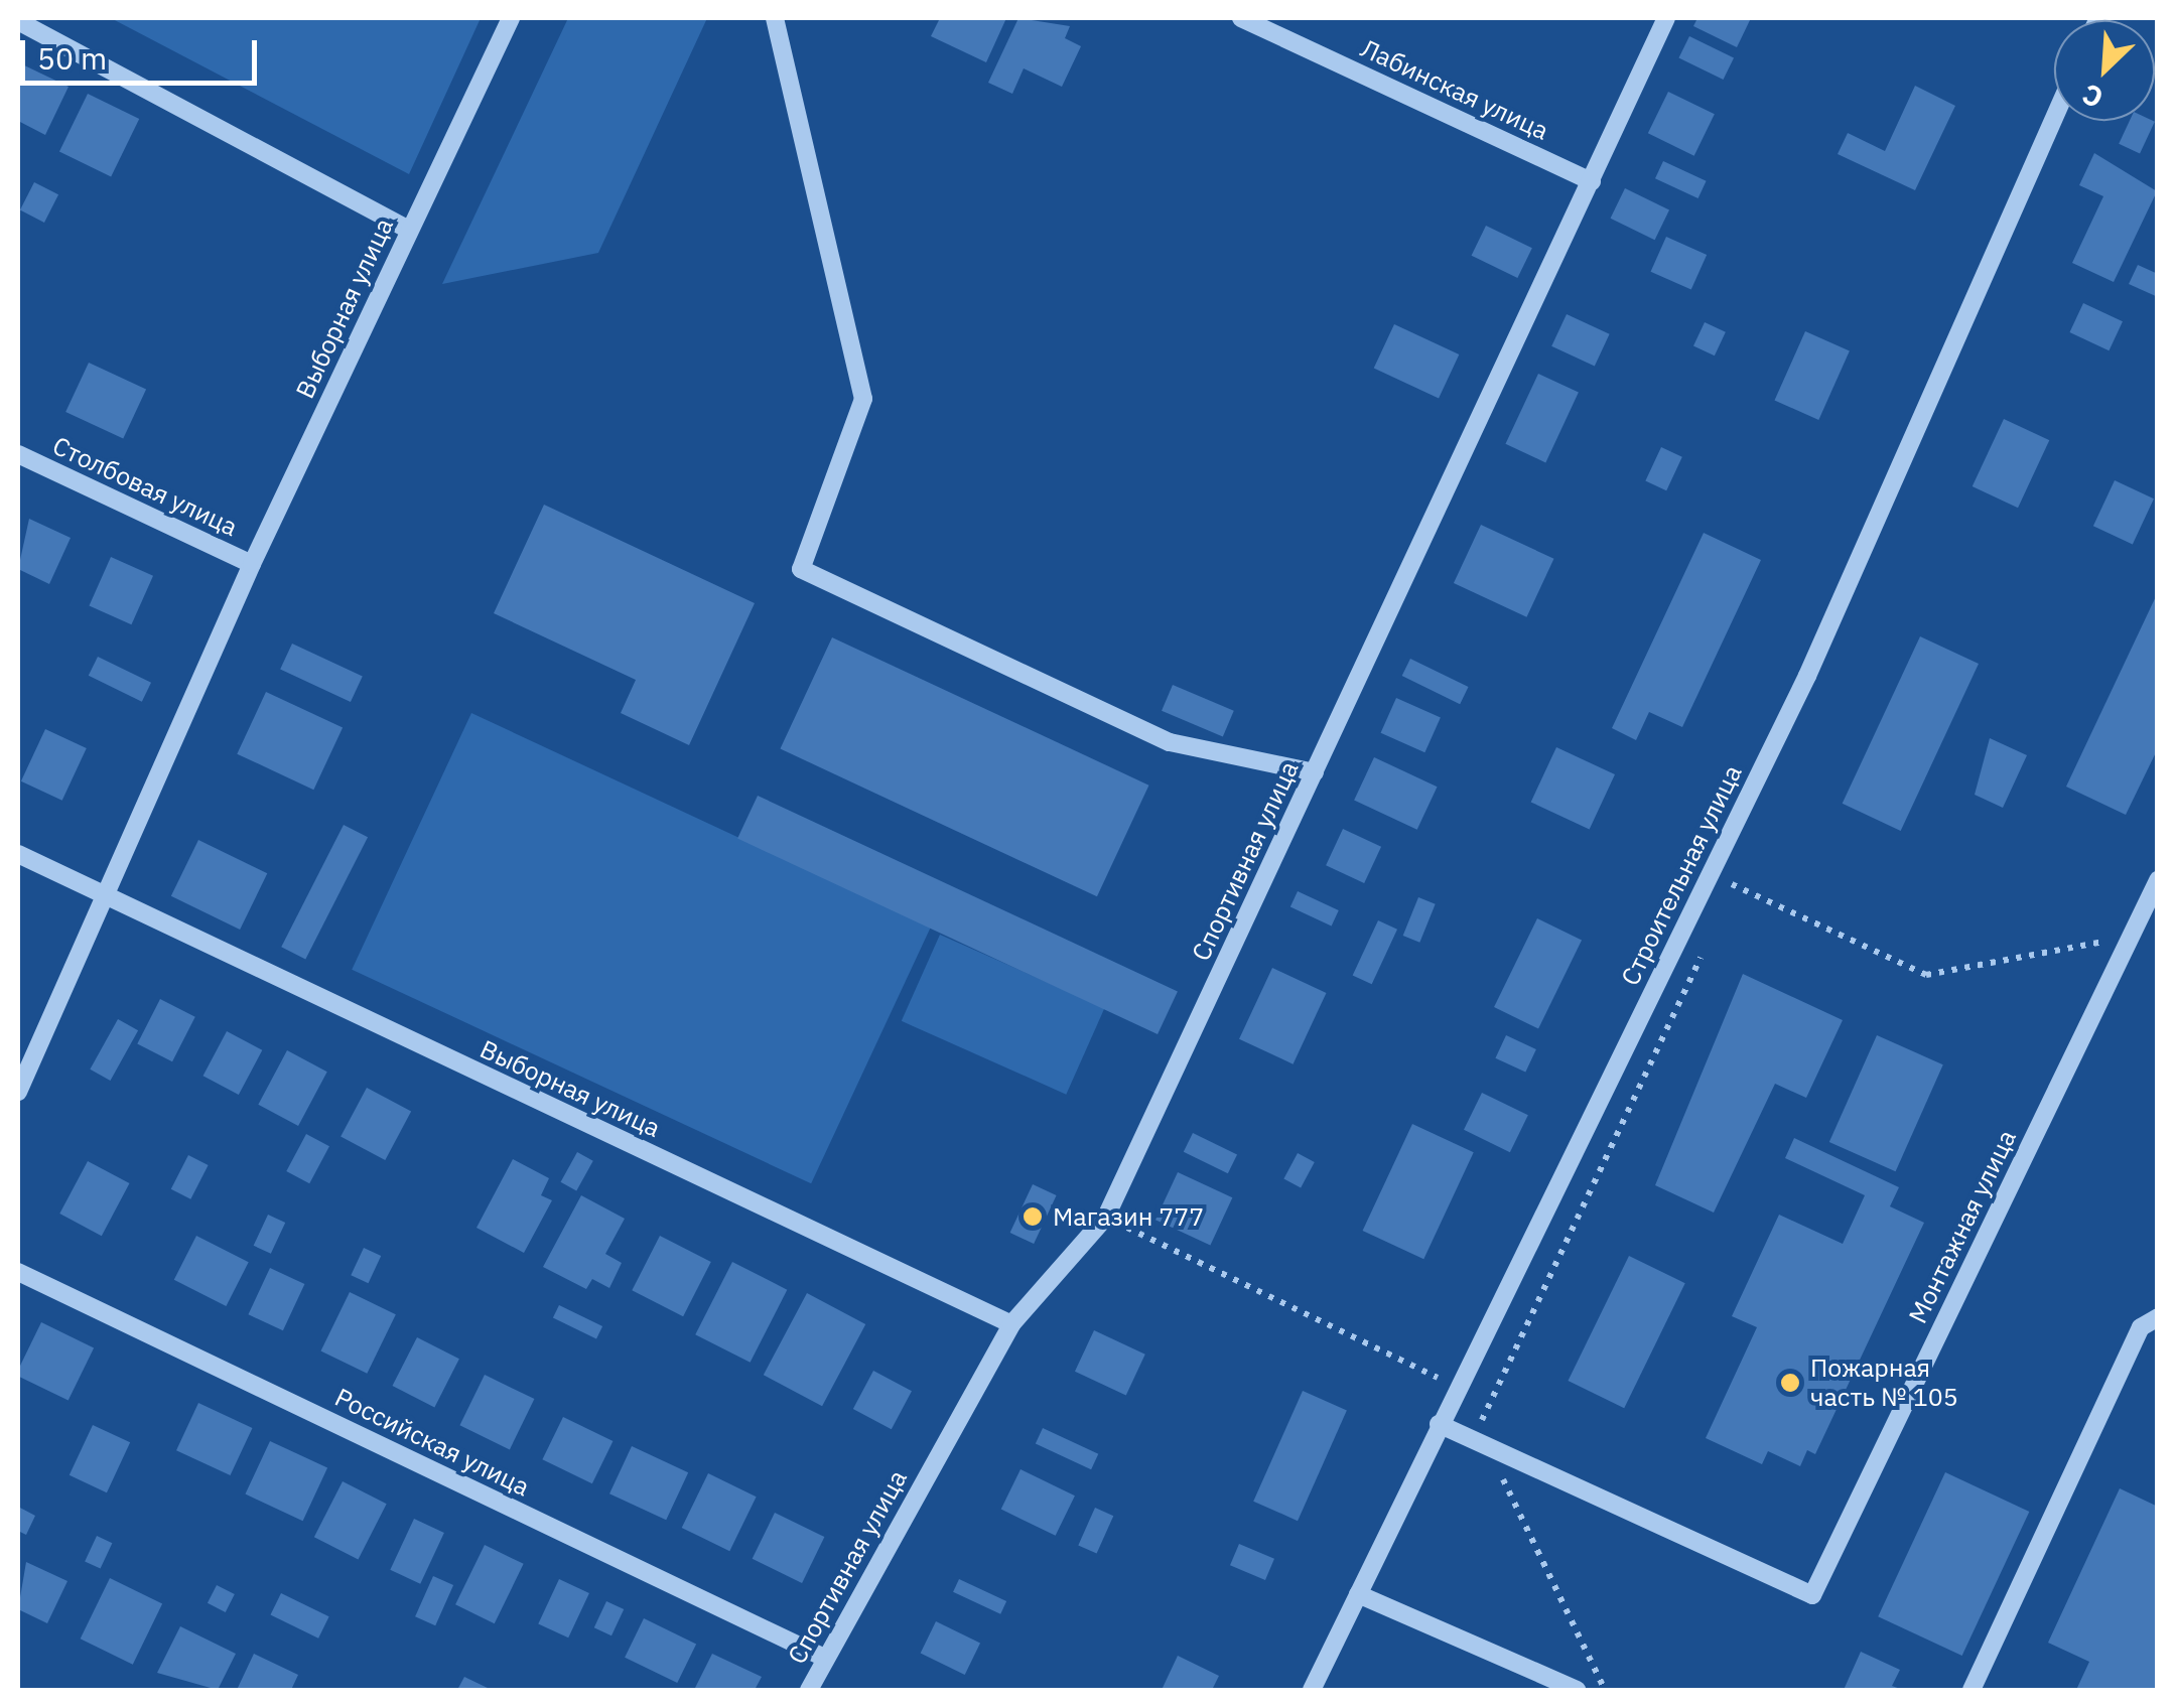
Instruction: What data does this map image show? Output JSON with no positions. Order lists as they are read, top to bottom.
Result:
{
  "streets": {
    "street": [
      "Лабинская улица",
      "Выборная улица",
      "Столбовая улица",
      "Спортивная улица",
      "Строительная улица",
      "Монтажная улица",
      "Российская улица"
    ]
  },
  "crossings": [
    ["Лабинская улица", "Спортивная улица"],
    ["Выборная улица", "Столбовая улица"],
    ["Выборная улица", "Спортивная улица"],
    ["Спортивная улица", "Российская улица"]
  ],
  "places": ["Магазин 777", "Пожарная часть № 105"],
  "scale_bar": "50 m",
  "north": "bottom left"
}
